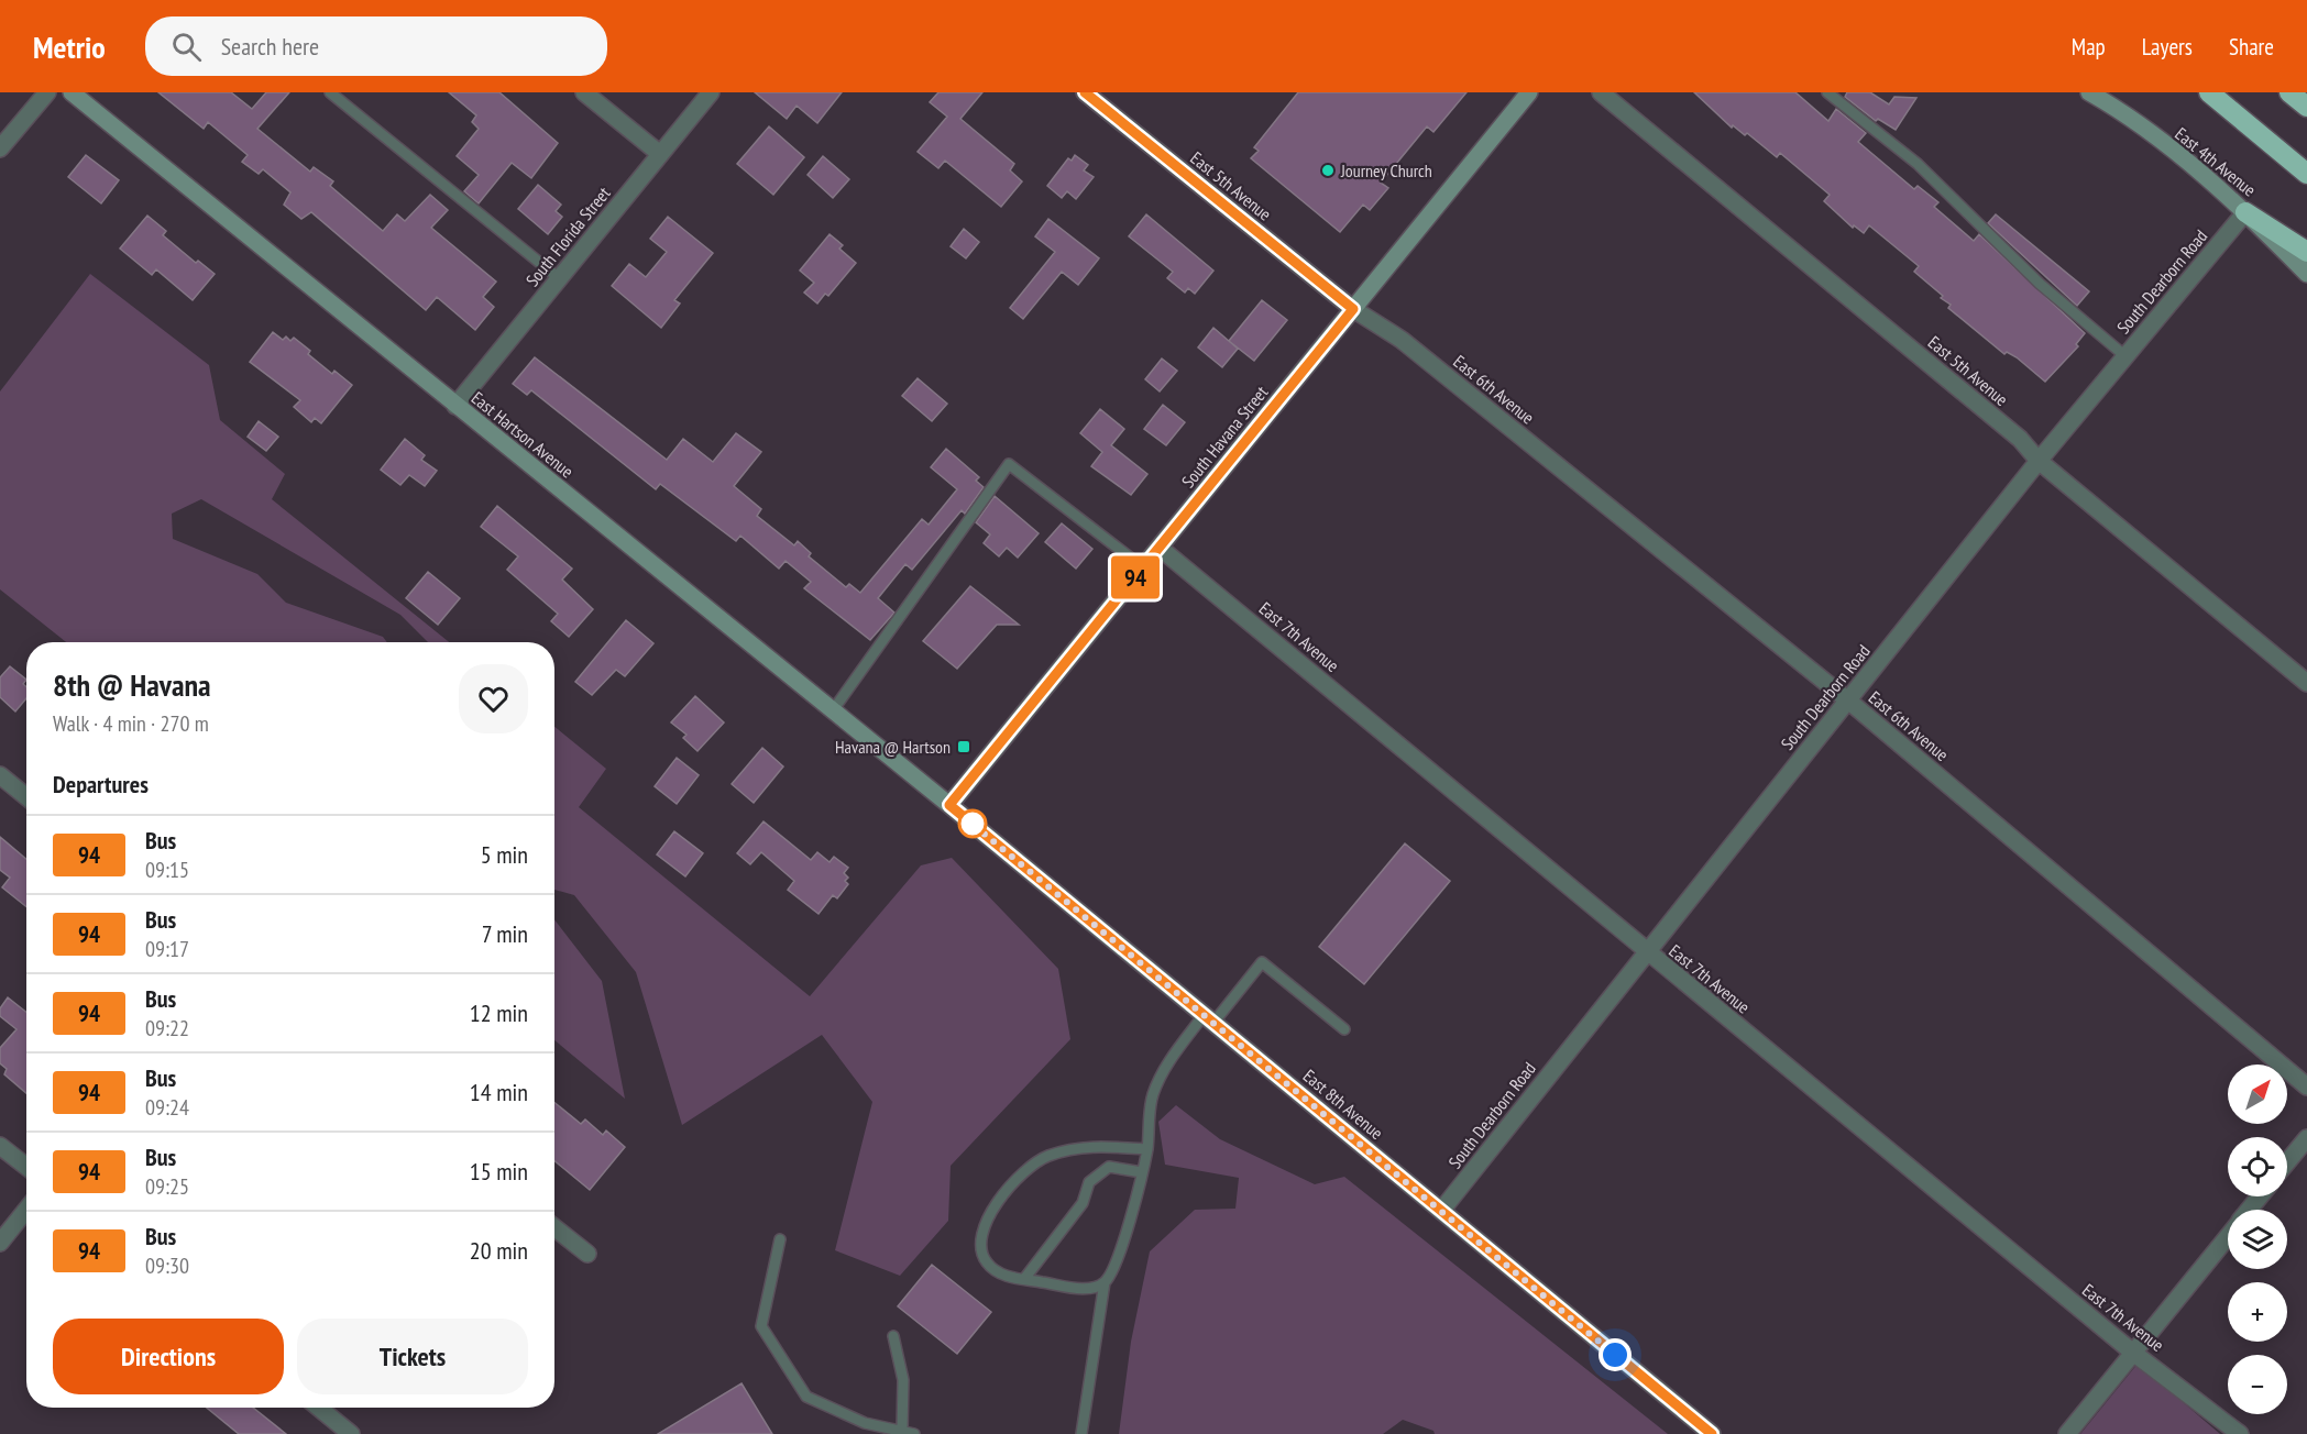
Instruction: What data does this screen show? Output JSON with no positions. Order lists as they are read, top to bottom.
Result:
{
  "streets": {
    "street": [
      "East 4th Avenue",
      "East 5th Avenue",
      "South Florida Street",
      "South Dearborn Road",
      "East 6th Avenue",
      "East Hartson Avenue",
      "South Havana Street",
      "East 7th Avenue",
      "East 8th Avenue"
    ]
  },
  "crossings": [
    ["East 4th Avenue", "South Dearborn Road"],
    ["East 5th Avenue", "South Dearborn Road"],
    ["East 5th Avenue", "East 6th Avenue"],
    ["East 5th Avenue", "South Havana Street"],
    ["South Florida Street", "East Hartson Avenue"],
    ["South Dearborn Road", "East 6th Avenue"],
    ["South Dearborn Road", "East 7th Avenue"],
    ["South Dearborn Road", "East 8th Avenue"],
    ["East 6th Avenue", "South Havana Street"],
    ["East Hartson Avenue", "South Havana Street"],
    ["East Hartson Avenue", "East 8th Avenue"],
    ["South Havana Street", "East 7th Avenue"],
    ["South Havana Street", "East 8th Avenue"]
  ],
  "places": {
    "other": ["Journey Church"],
    "transit": ["Havana @ Hartson"]
  },
  "lines": ["bus line 94"],
  "north": "top right",
  "page": {
    "header": "Metrio",
    "search": "Search here",
    "nav": ["Map", "Layers", "Share"],
    "on_map": "94",
    "heading": [
      ["8th @ Havana", "Walk · 4 min · 270 m"],
      "Departures"
    ],
    "list": [
      {
        "mark": "94",
        "name": "Bus",
        "note": "09:15",
        "value": "5 min"
      },
      {
        "mark": "94",
        "name": "Bus",
        "note": "09:17",
        "value": "7 min"
      },
      {
        "mark": "94",
        "name": "Bus",
        "note": "09:22",
        "value": "12 min"
      },
      {
        "mark": "94",
        "name": "Bus",
        "note": "09:24",
        "value": "14 min"
      },
      {
        "mark": "94",
        "name": "Bus",
        "note": "09:25",
        "value": "15 min"
      },
      {
        "mark": "94",
        "name": "Bus",
        "note": "09:30",
        "value": "20 min"
      }
    ],
    "map_buttons": ["+", "−"],
    "buttons": ["Directions", "Tickets"]
  }
}
